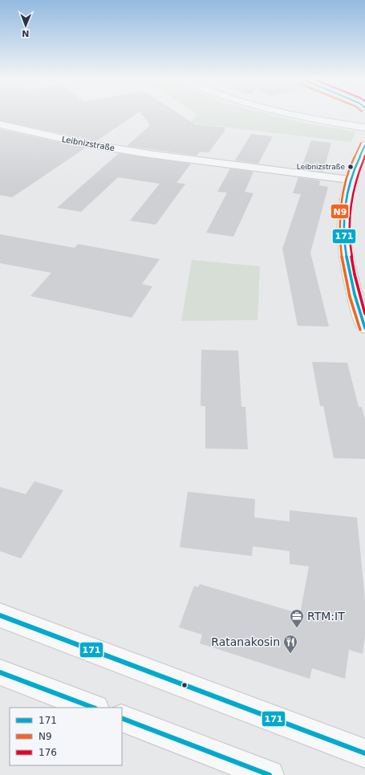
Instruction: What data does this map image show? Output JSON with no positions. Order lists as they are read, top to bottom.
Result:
{
  "streets": {
    "street": ["Leibnizstraße"]
  },
  "places": {
    "other": ["Leibnizstraße"],
    "office": ["RTM:IT"],
    "restaurant": ["Ratanakosin"]
  },
  "lines": ["transit line N9", "transit line 171", "transit line 176"],
  "legend": ["171", "N9", "176"],
  "north": "bottom"
}
